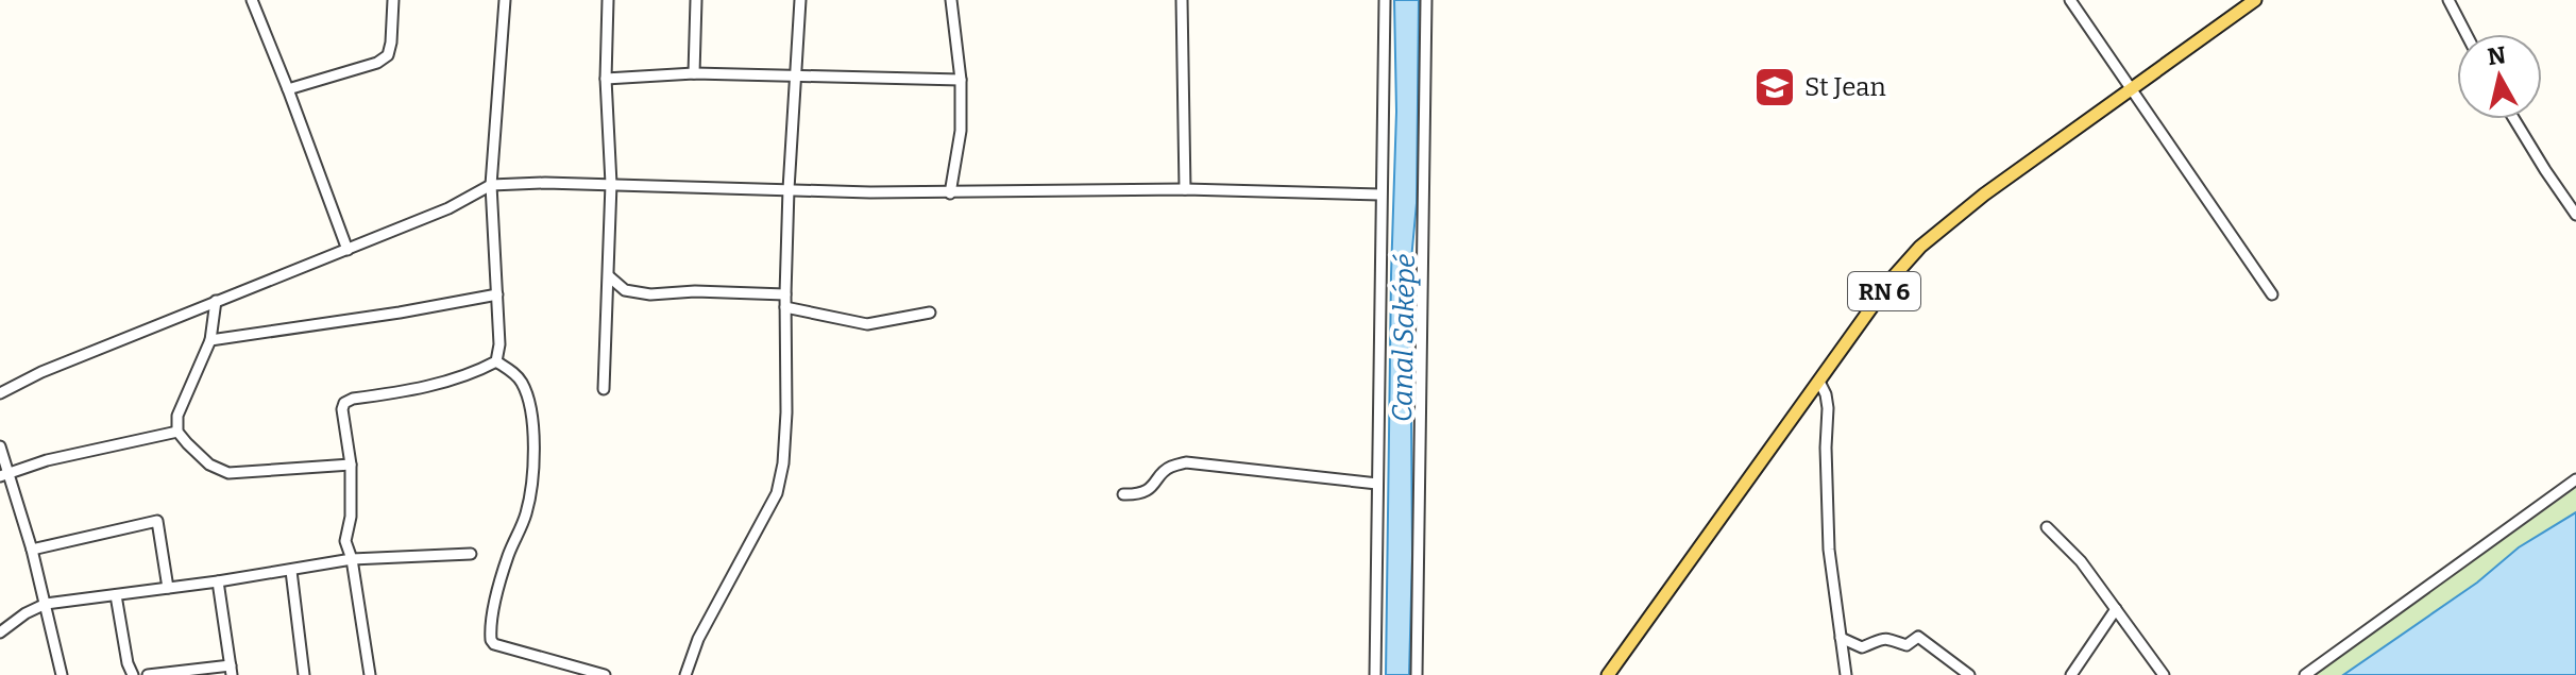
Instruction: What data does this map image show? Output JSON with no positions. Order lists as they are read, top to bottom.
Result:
{
  "streets": {
    "main road": ["RN 6"]
  },
  "water": ["Canal Saképé"],
  "places": {
    "school or university": ["St Jean"]
  },
  "north": "top"
}
